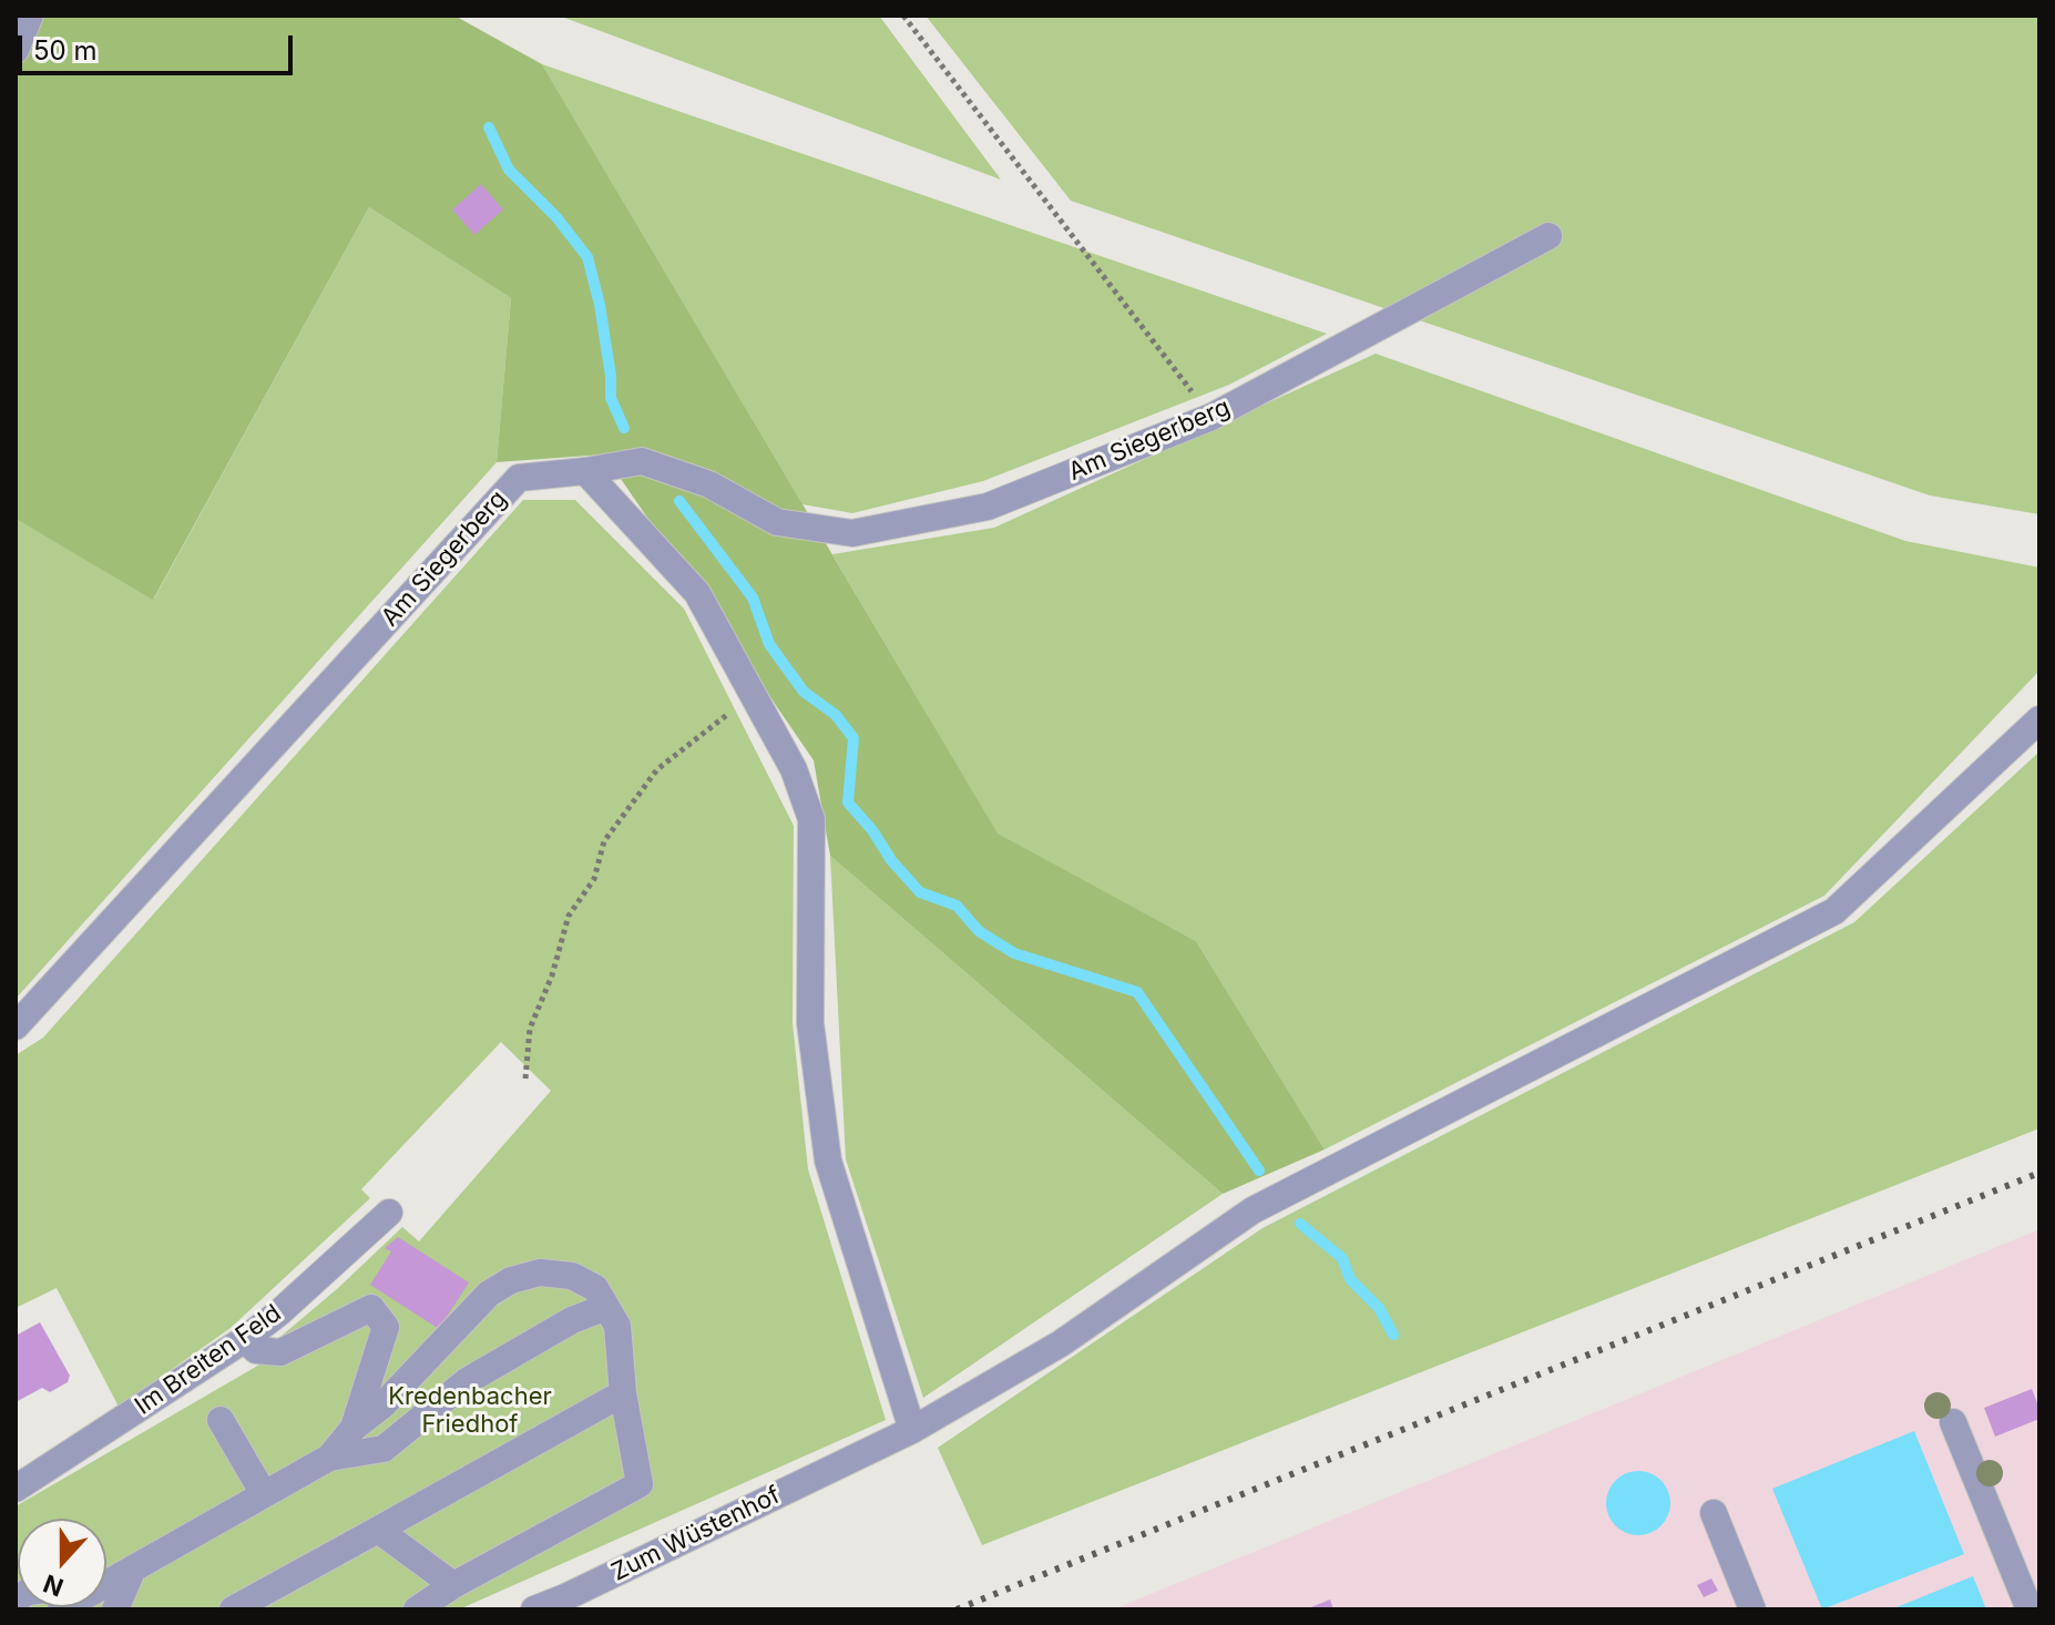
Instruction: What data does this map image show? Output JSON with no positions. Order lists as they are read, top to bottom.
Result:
{
  "streets": {
    "street": ["Am Siegerberg", "Im Breiten Feld", "Zum Wüstenhof"]
  },
  "parks": ["Kredenbacher Friedhof"],
  "scale_bar": "50 m",
  "north": "bottom"
}
